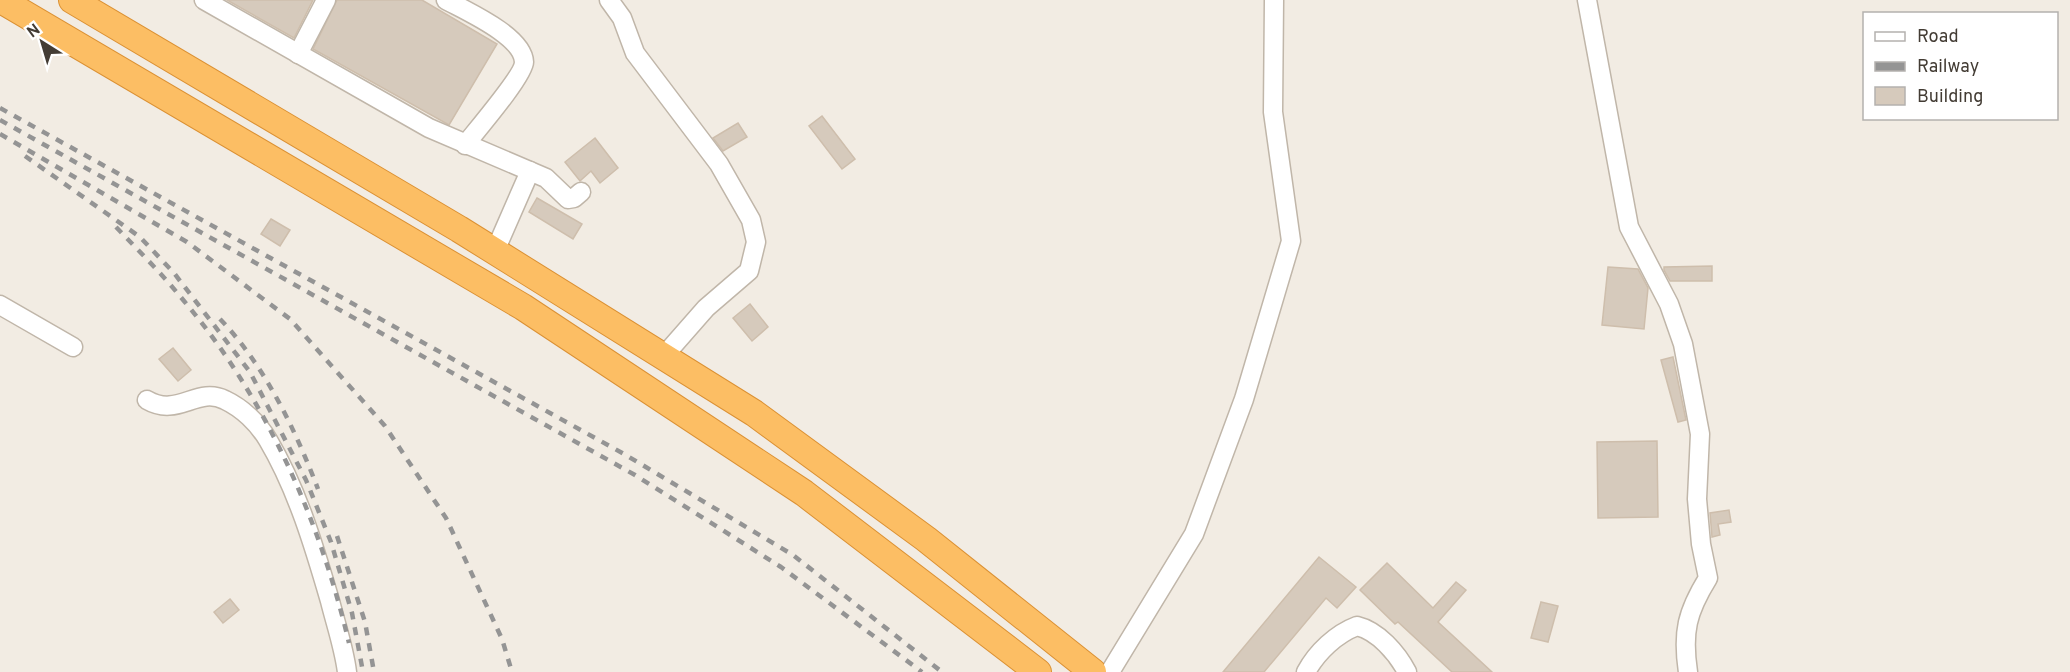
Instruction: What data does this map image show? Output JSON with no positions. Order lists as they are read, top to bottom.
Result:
{
  "legend": ["Road", "Railway", "Building"],
  "north": "top left"
}
